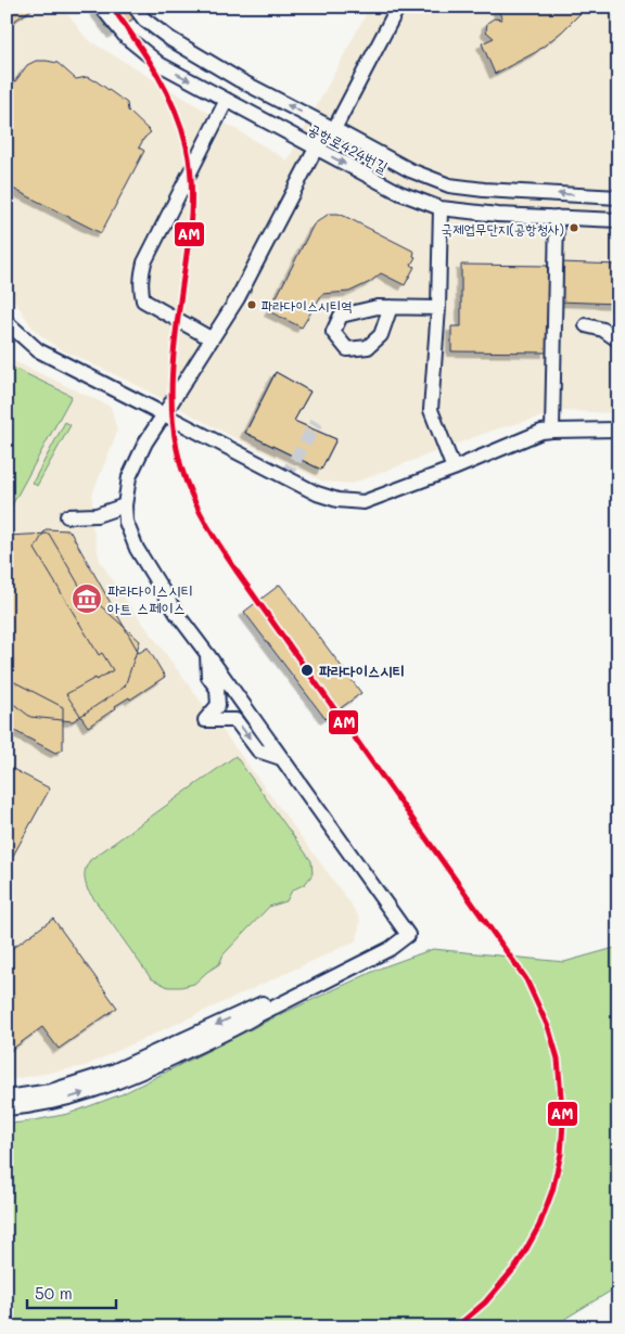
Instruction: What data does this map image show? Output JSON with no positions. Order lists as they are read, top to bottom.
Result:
{
  "streets": {
    "street": ["공항로424번길"]
  },
  "places": {
    "other": ["국제업무단지(공항청사)", "파라다이스시티역", "파라다이스시티"],
    "museum": ["파라다이스시티 아트 스페이스"]
  },
  "lines": ["transit line AM"],
  "scale_bar": "50 m"
}
